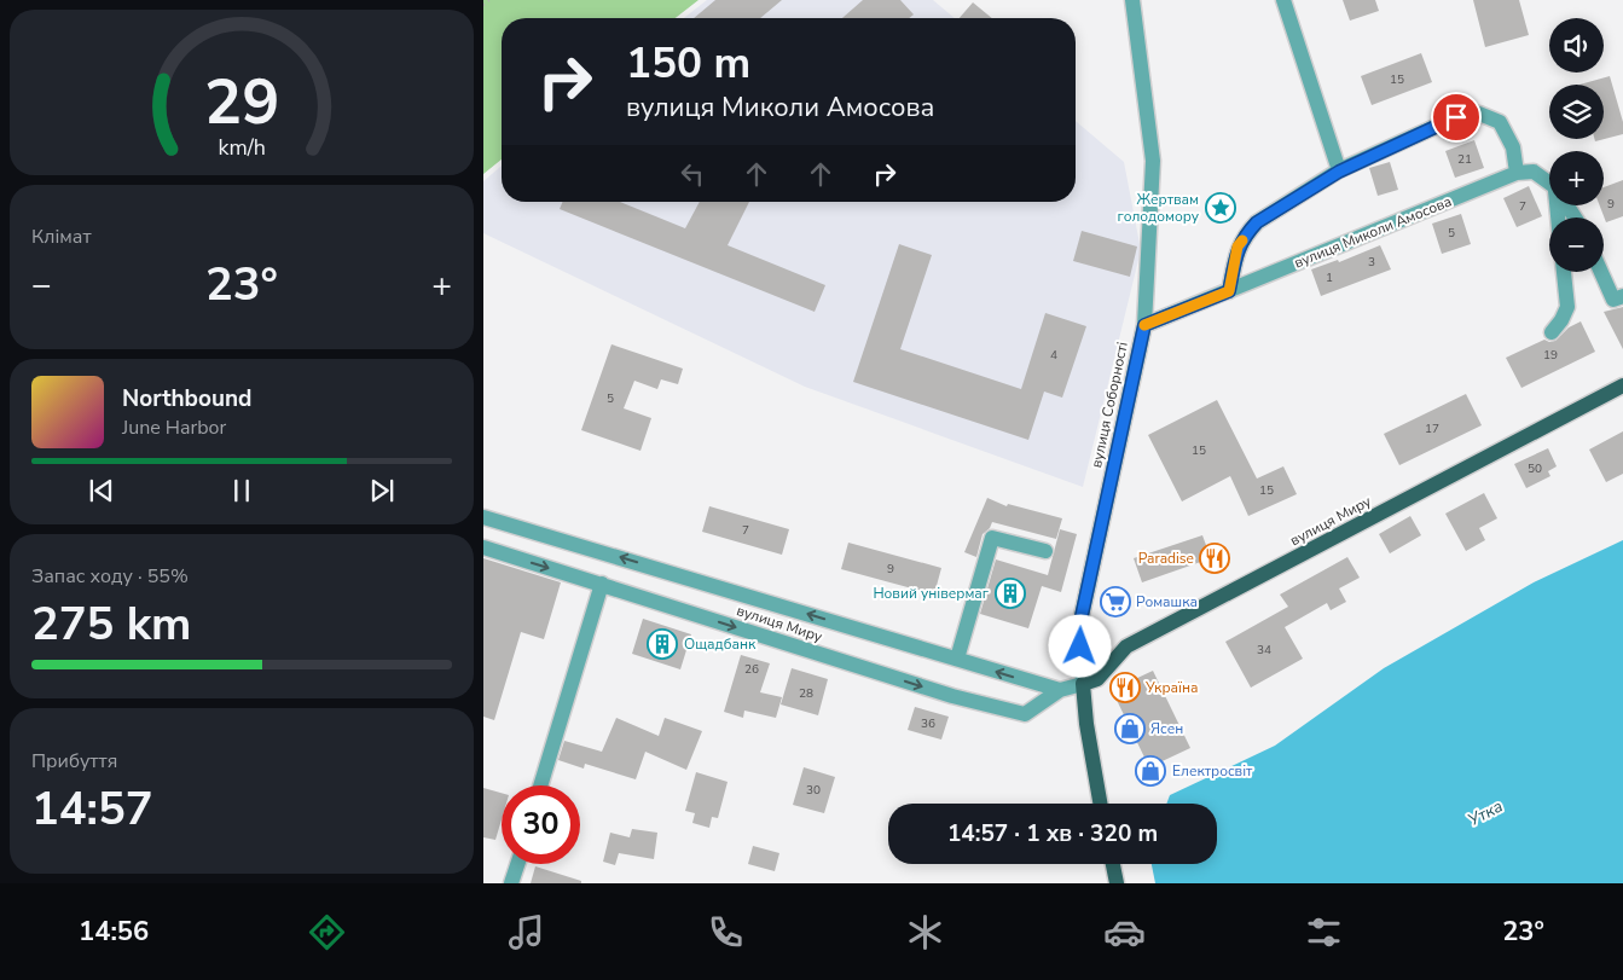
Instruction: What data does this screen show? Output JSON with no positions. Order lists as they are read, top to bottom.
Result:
{
  "streets": {
    "main road": ["вулиця Соборності", "вулиця Миру"],
    "street": ["вулиця Миколи Амосова"]
  },
  "crossings": [
    ["вулиця Миколи Амосова", "вулиця Соборності"],
    ["вулиця Соборності", "вулиця Миру"]
  ],
  "water": ["Утка"],
  "places": {
    "place": ["Жертвам голодомору"],
    "restaurant": ["Paradise", "Україна"],
    "building": ["Новий універмаг", "Ощадбанк"],
    "supermarket": ["Ромашка"],
    "shop": ["Ясен", "Електросвіт"]
  },
  "house_numbers": [
    "15",
    "21",
    "9",
    "7",
    "5",
    "3",
    "1",
    "4",
    "19",
    "5",
    "17",
    "15",
    "50",
    "15",
    "7",
    "9",
    "34",
    "26",
    "28",
    "36",
    "30"
  ],
  "page": {
    "map_buttons": ["+", "−"],
    "turn": ["150 m", "вулиця Миколи Амосова"],
    "tile": [
      "Клімат",
      ["Запас ходу · 55%", "275 km"],
      ["Прибуття", "14:57"]
    ],
    "heat": ["−", "23°", "+"],
    "song": ["Northbound", "June Harbor"],
    "limit": "30",
    "trip": "14:57 · 1 хв · 320 m",
    "tabs": ["14:56", "23°"],
    "gauge": ["29", "km/h"]
  }
}
